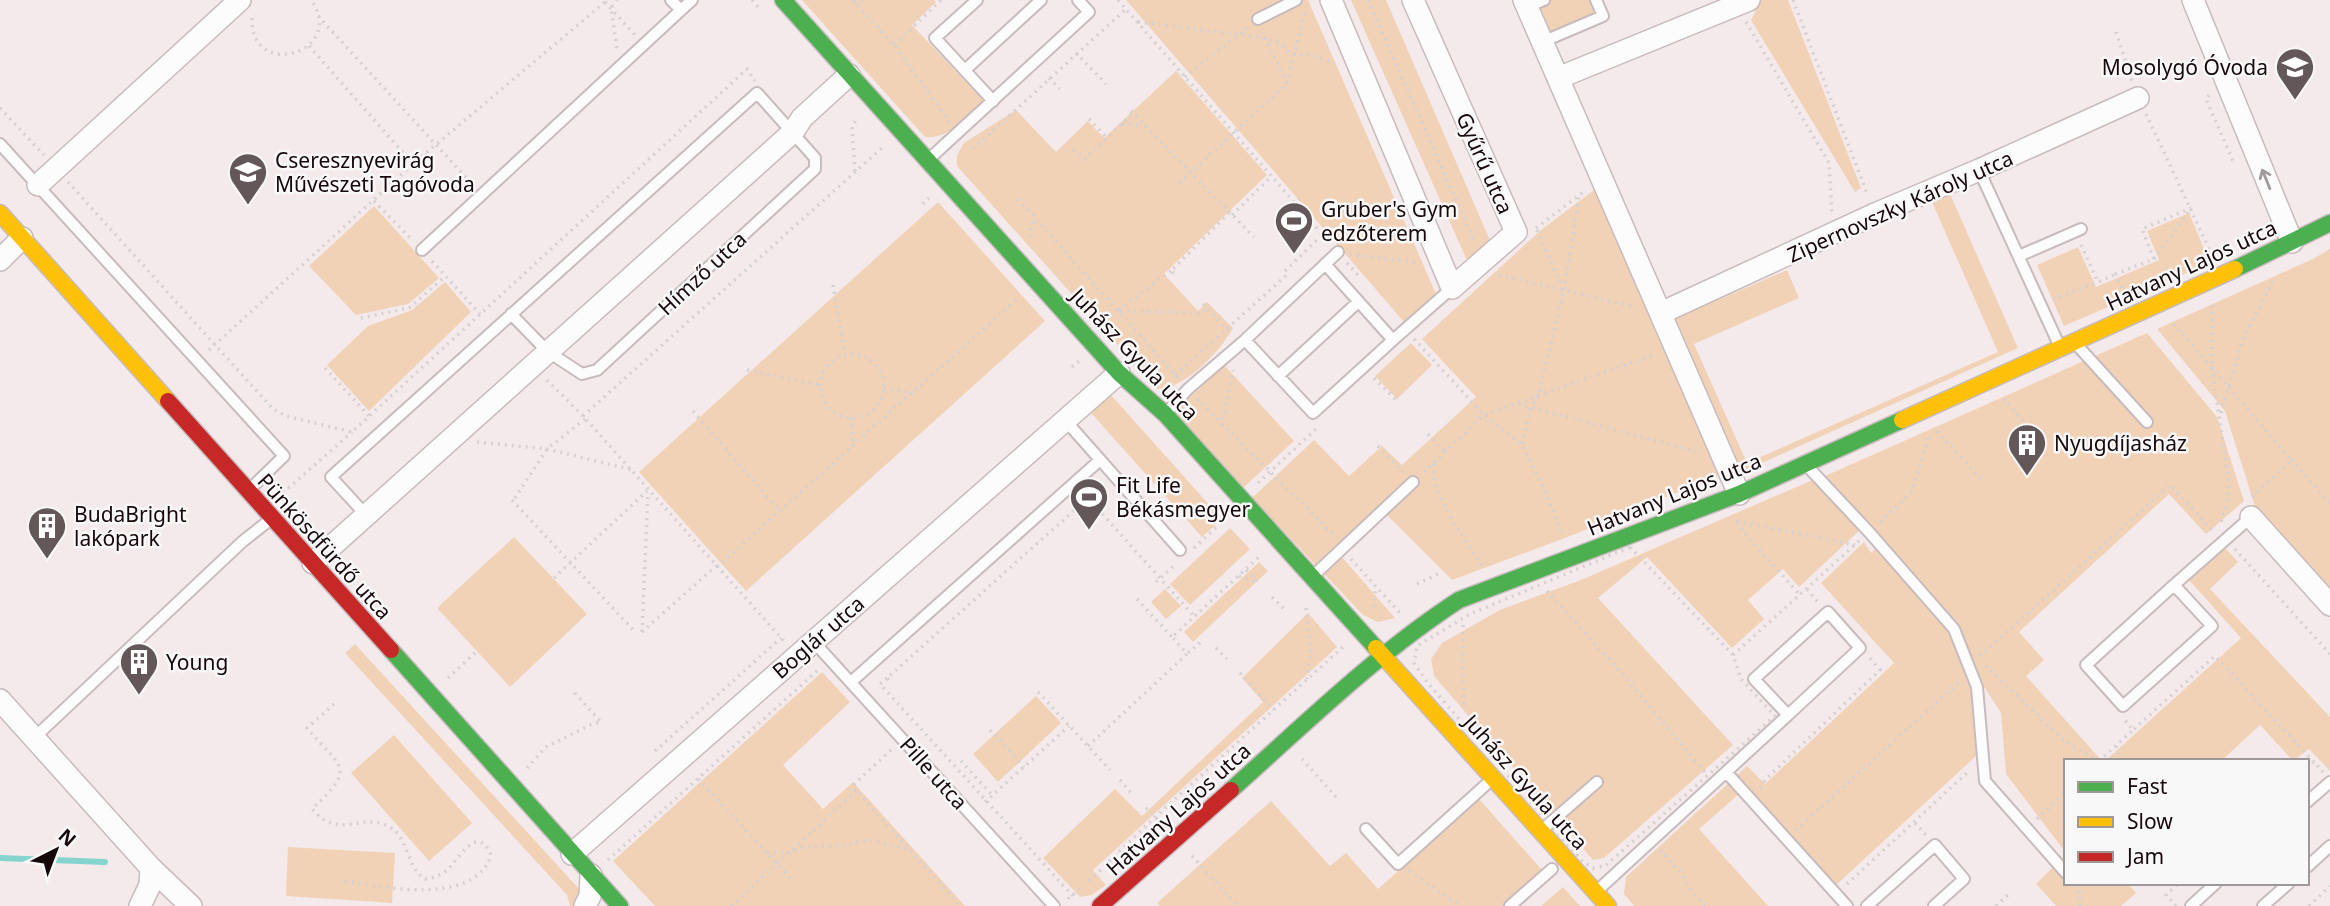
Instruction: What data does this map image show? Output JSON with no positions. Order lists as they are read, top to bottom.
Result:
{
  "streets": {
    "street": [
      "Gyűrű utca",
      "Zipernovszky Károly utca",
      "Hatvany Lajos utca",
      "Hímző utca",
      "Juhász Gyula utca",
      "Pünkösdfürdő utca",
      "Boglár utca"
    ],
    "lane": ["Pille utca"]
  },
  "crossings": [
    ["Hatvany Lajos utca", "Juhász Gyula utca"],
    ["Hímző utca", "Juhász Gyula utca"],
    ["Hímző utca", "Pünkösdfürdő utca"],
    ["Juhász Gyula utca", "Boglár utca"],
    ["Pünkösdfürdő utca", "Boglár utca"],
    ["Boglár utca", "Pille utca"]
  ],
  "places": {
    "school or university": ["Mosolygó Óvoda", "Cseresznyevirág Művészeti Tagóvoda"],
    "sports": ["Gruber's Gym edzőterem", "Fit Life Békásmegyer"],
    "building": ["Nyugdíjasház", "BudaBright lakópark", "Young"]
  },
  "legend": ["Fast", "Slow", "Jam"],
  "north": "top right"
}
